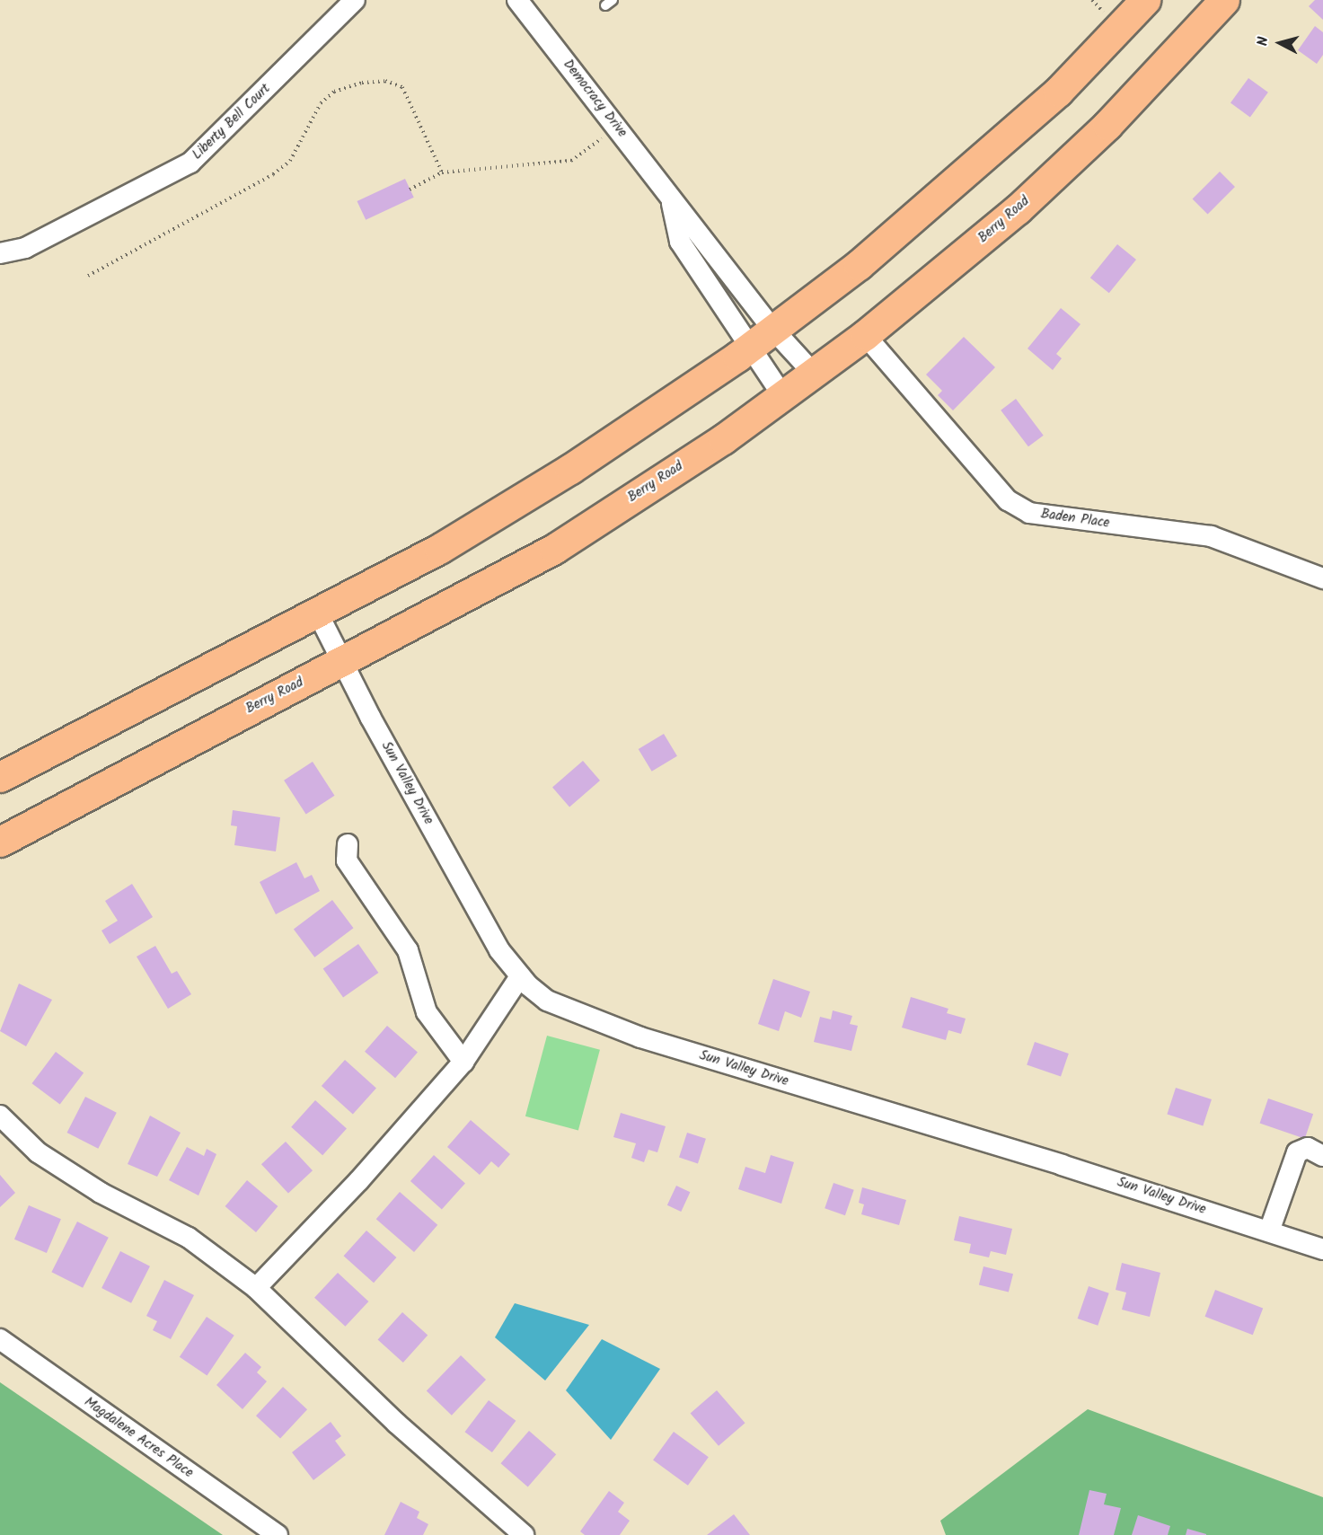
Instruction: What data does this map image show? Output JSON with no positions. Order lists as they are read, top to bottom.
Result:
{
  "streets": {
    "highway": ["Berry Road"],
    "street": [
      "Democracy Drive",
      "Liberty Bell Court",
      "Baden Place",
      "Sun Valley Drive",
      "Magdalene Acres Place"
    ]
  },
  "crossings": [
    ["Democracy Drive", "Berry Road"],
    ["Berry Road", "Baden Place"],
    ["Berry Road", "Sun Valley Drive"]
  ],
  "north": "left"
}
